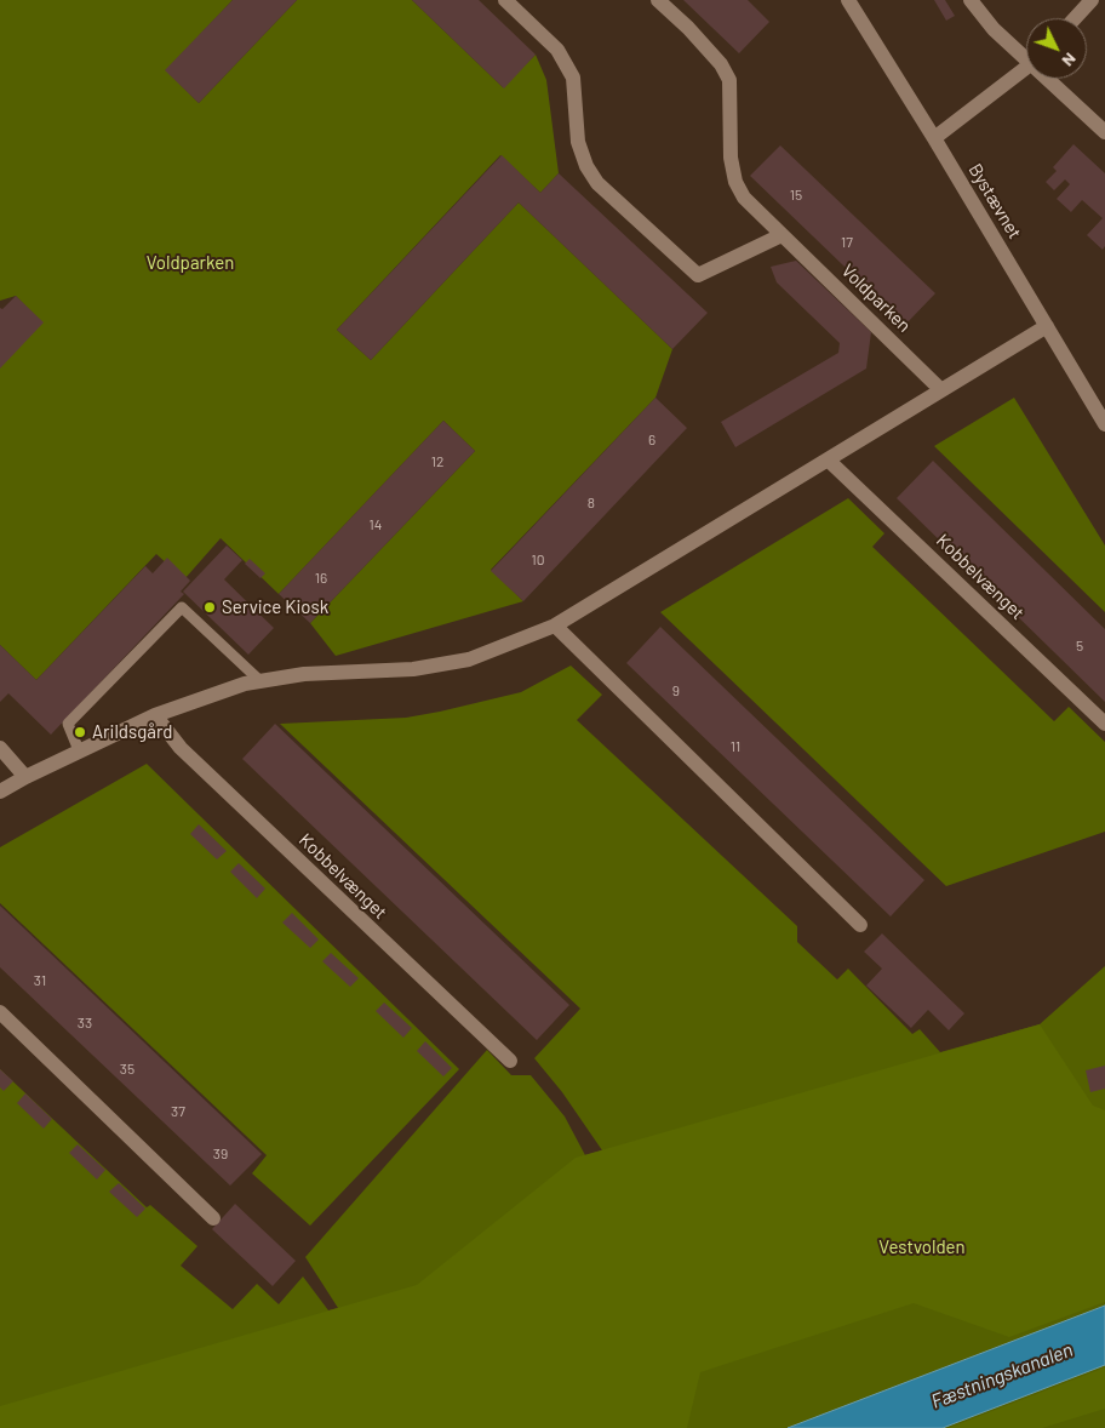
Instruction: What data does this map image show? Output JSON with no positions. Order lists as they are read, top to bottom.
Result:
{
  "streets": {
    "street": ["Bystævnet", "Voldparken", "Kobbelvænget"]
  },
  "water": ["Fæstningskanalen"],
  "parks": ["Voldparken", "Vestvolden"],
  "places": ["Service Kiosk", "Arildsgård"],
  "house_numbers": [
    "15",
    "17",
    "6",
    "12",
    "8",
    "14",
    "10",
    "16",
    "5",
    "9",
    "11",
    "31",
    "33",
    "35",
    "37",
    "39"
  ],
  "north": "bottom right"
}
